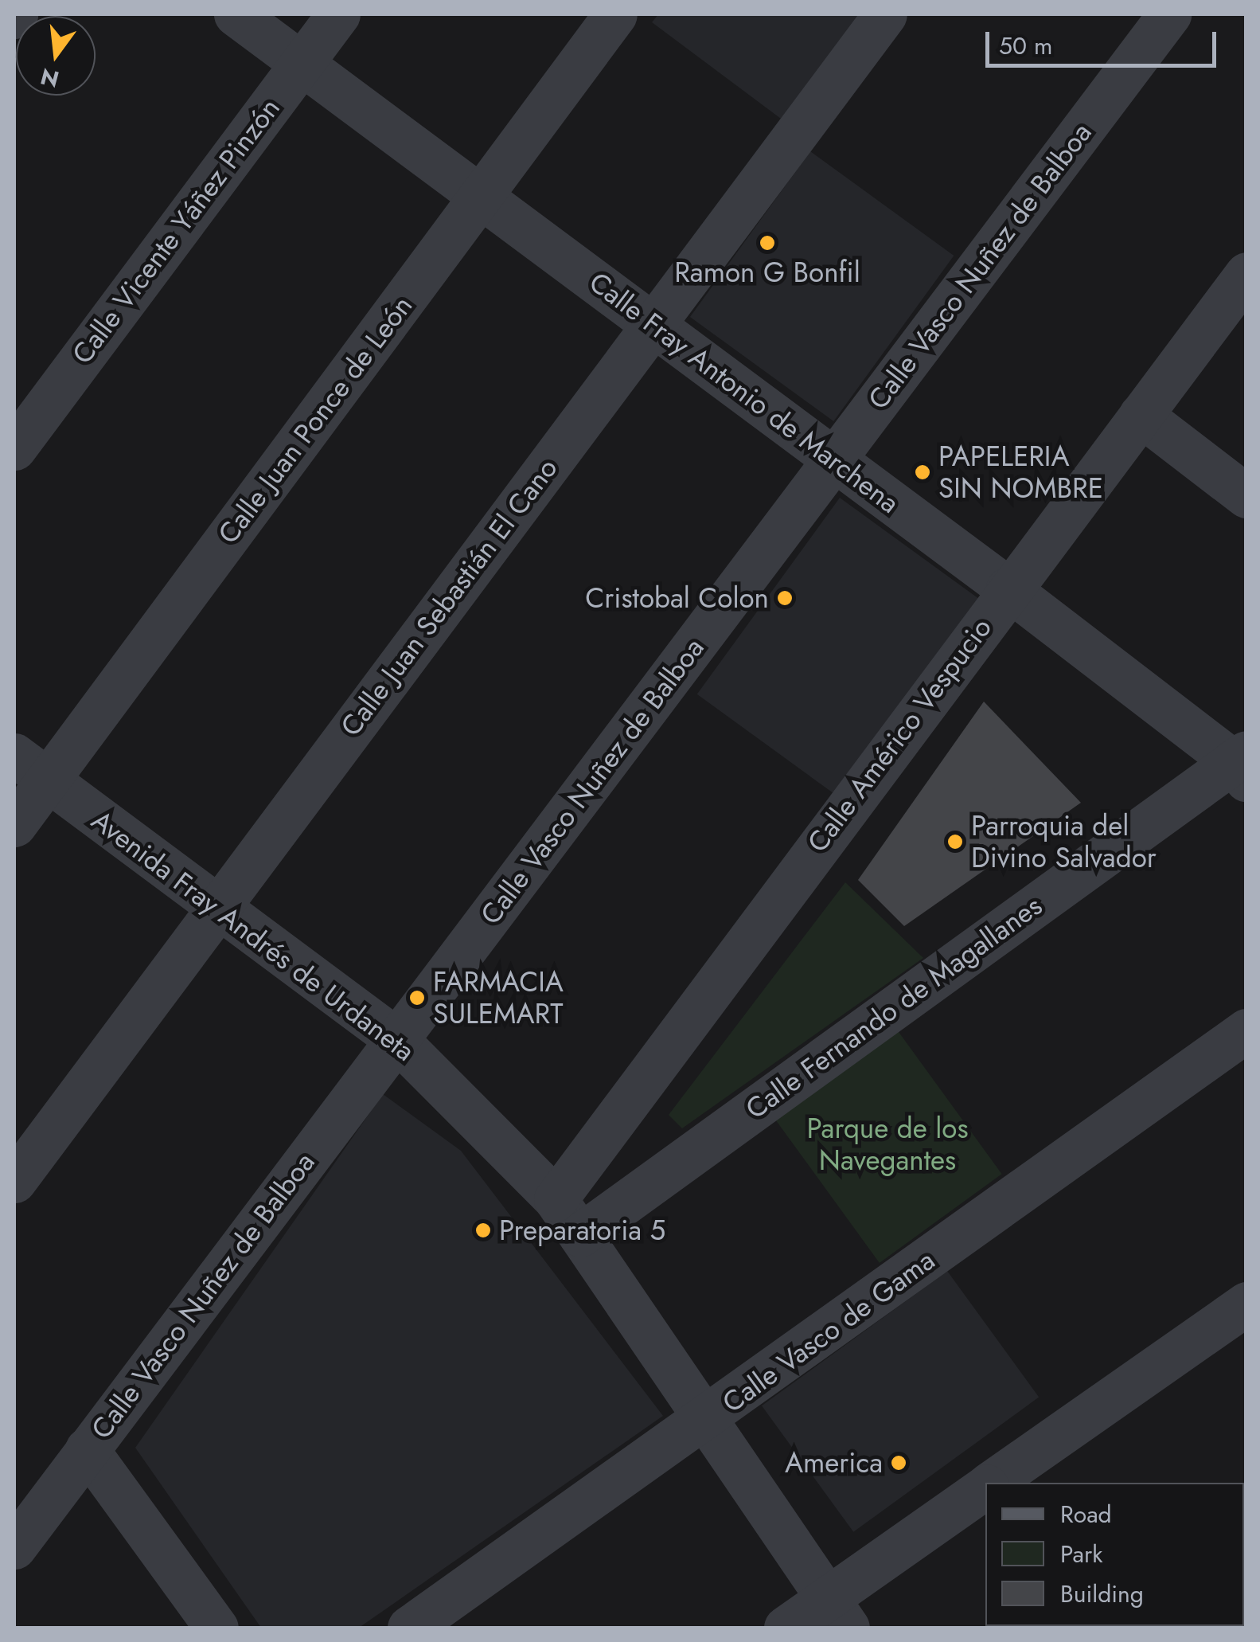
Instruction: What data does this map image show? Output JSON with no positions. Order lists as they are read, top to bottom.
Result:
{
  "streets": {
    "street": [
      "Calle Vicente Yáñez Pinzón",
      "Calle Vasco Nuñez de Balboa",
      "Calle Fray Antonio de Marchena",
      "Calle Juan Ponce de León",
      "Calle Juan Sebastián El Cano",
      "Calle Américo Vespucio",
      "Avenida Fray Andrés de Urdaneta",
      "Calle Fernando de Magallanes",
      "Calle Vasco de Gama"
    ]
  },
  "crossings": [
    ["Calle Vicente Yáñez Pinzón", "Calle Fray Antonio de Marchena"],
    ["Calle Vasco Nuñez de Balboa", "Calle Fray Antonio de Marchena"],
    ["Calle Vasco Nuñez de Balboa", "Avenida Fray Andrés de Urdaneta"],
    ["Calle Fray Antonio de Marchena", "Calle Juan Ponce de León"],
    ["Calle Fray Antonio de Marchena", "Calle Juan Sebastián El Cano"],
    ["Calle Fray Antonio de Marchena", "Calle Américo Vespucio"],
    ["Calle Fray Antonio de Marchena", "Calle Fernando de Magallanes"],
    ["Calle Juan Ponce de León", "Avenida Fray Andrés de Urdaneta"],
    ["Calle Juan Sebastián El Cano", "Avenida Fray Andrés de Urdaneta"],
    ["Calle Américo Vespucio", "Avenida Fray Andrés de Urdaneta"],
    ["Avenida Fray Andrés de Urdaneta", "Calle Fernando de Magallanes"],
    ["Avenida Fray Andrés de Urdaneta", "Calle Vasco de Gama"]
  ],
  "parks": ["Parque de los Navegantes"],
  "places": [
    "Ramon G Bonfil",
    "PAPELERIA SIN NOMBRE",
    "Cristobal Colon",
    "Parroquia del Divino Salvador",
    "FARMACIA SULEMART",
    "Preparatoria 5",
    "America"
  ],
  "legend": ["Road", "Park", "Building"],
  "scale_bar": "50 m",
  "north": "bottom"
}
